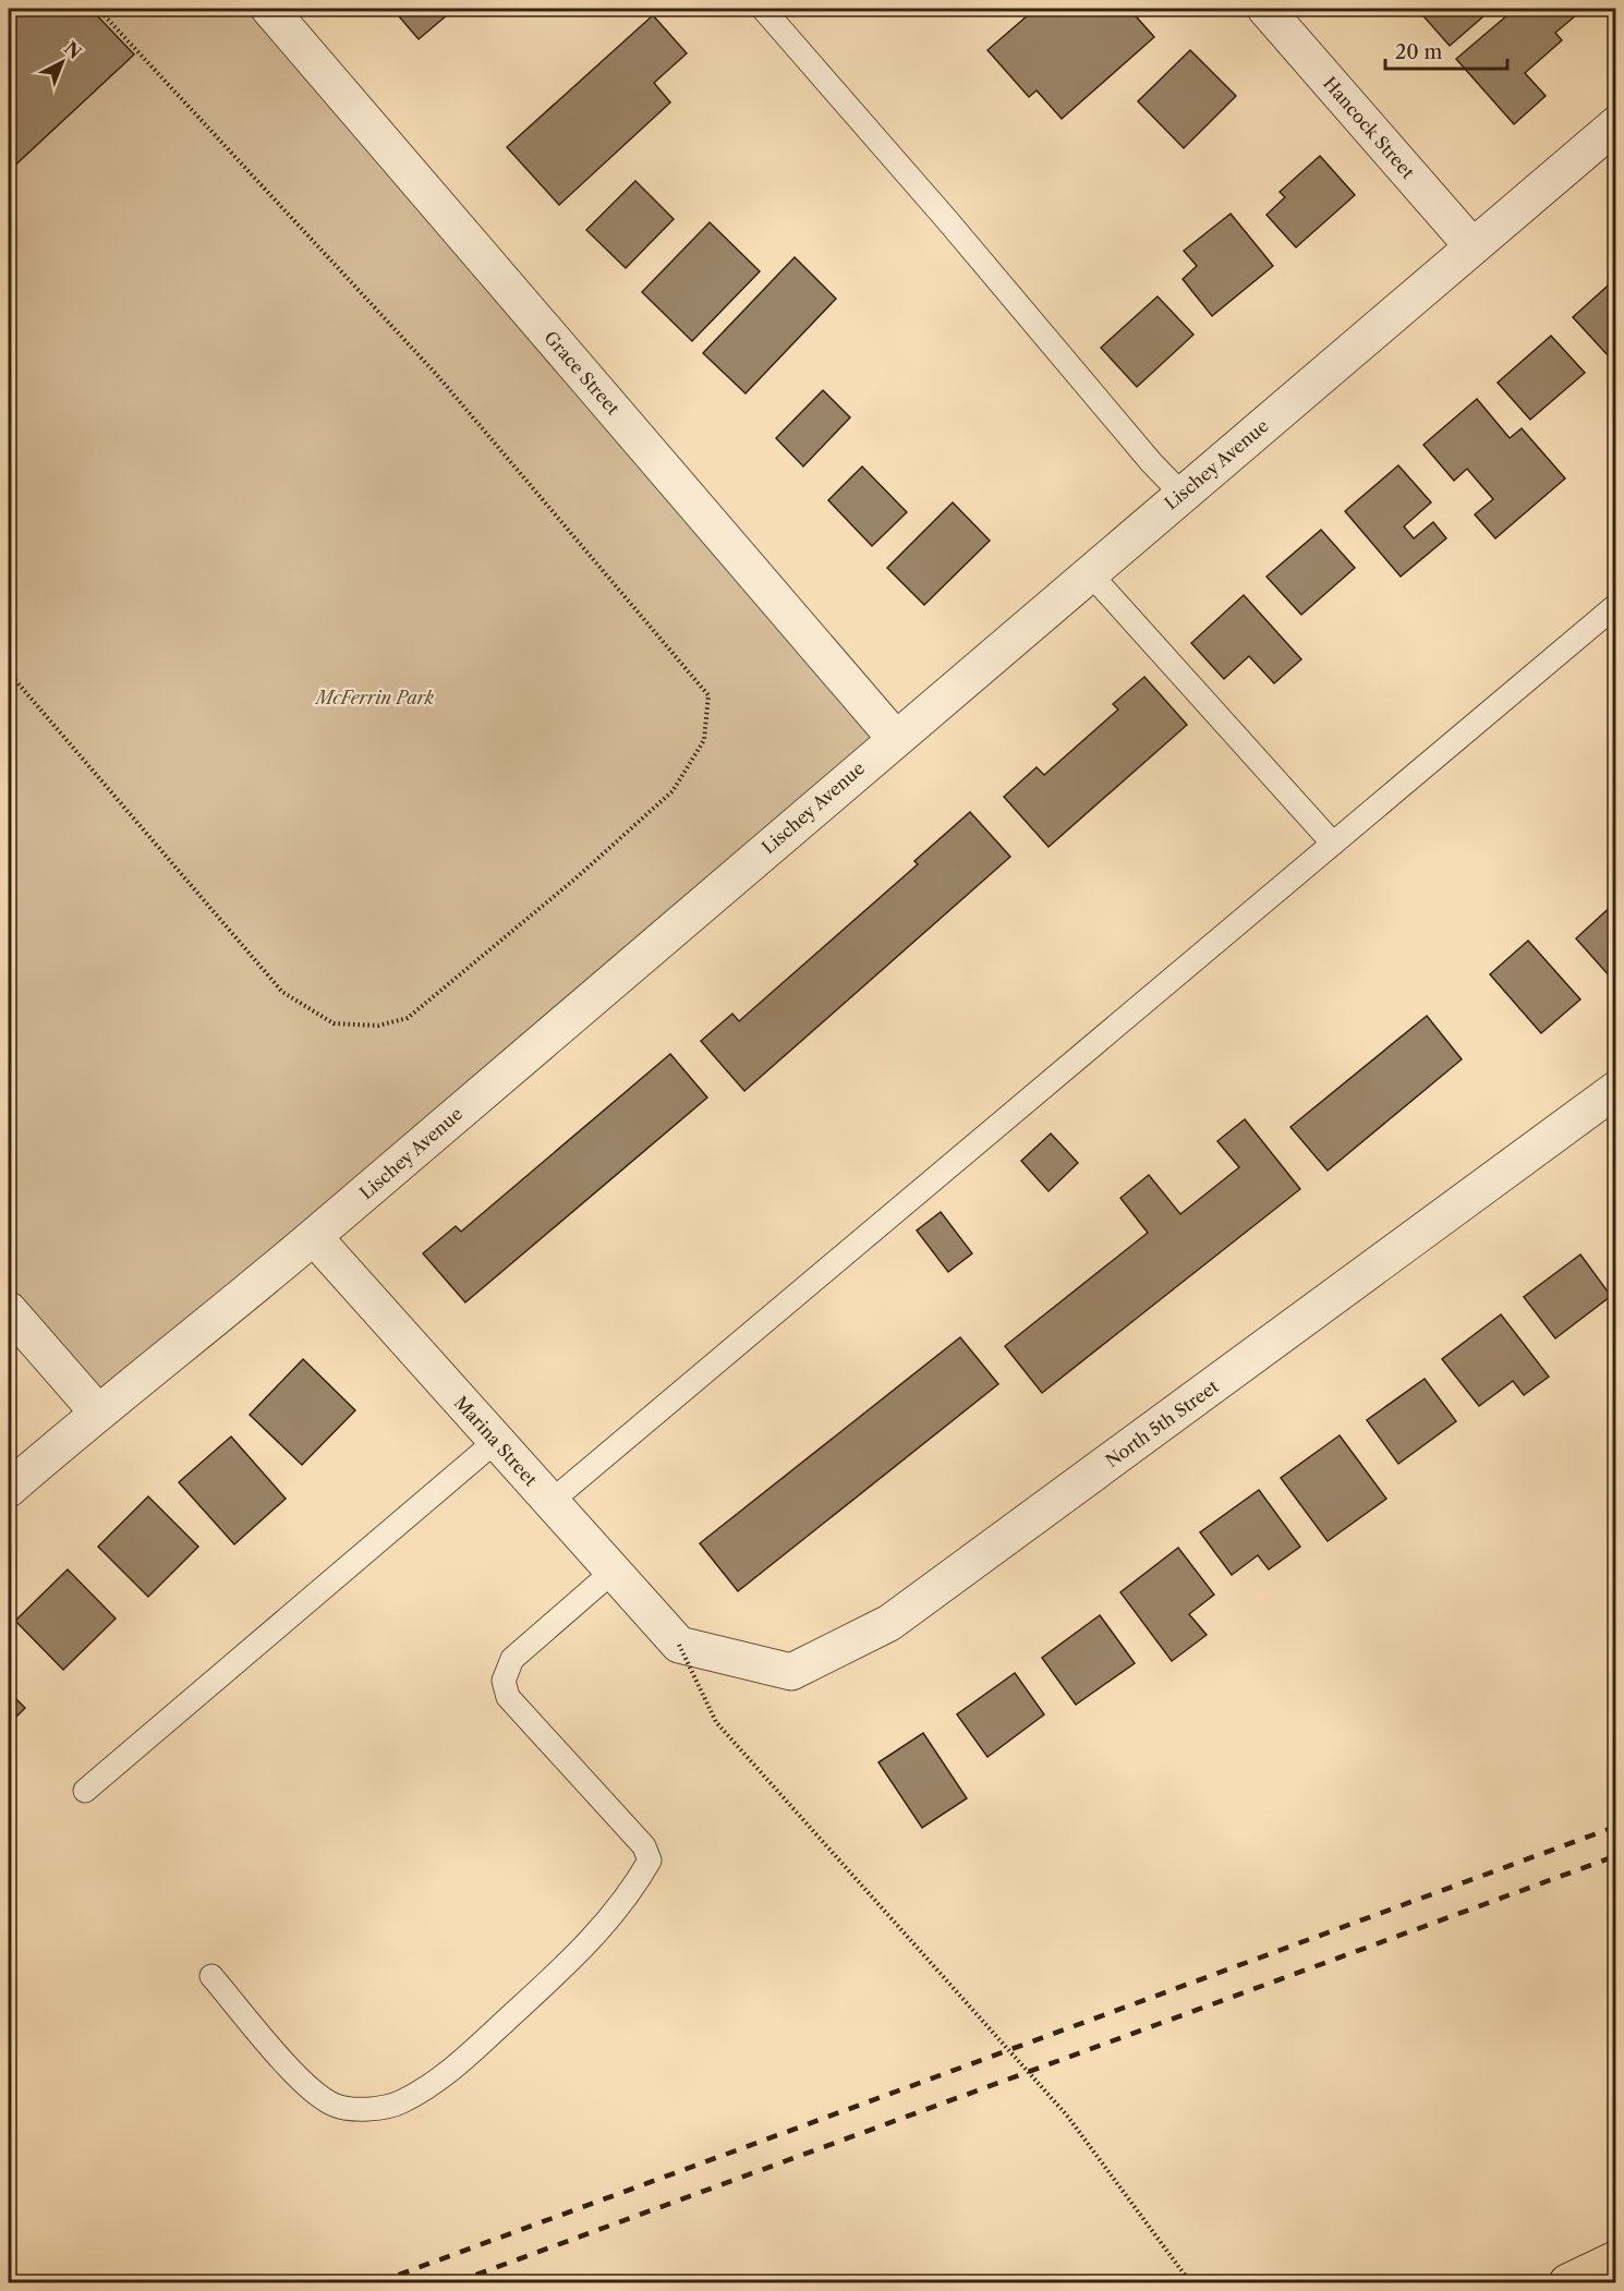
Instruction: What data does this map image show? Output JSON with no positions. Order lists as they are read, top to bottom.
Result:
{
  "streets": {
    "street": [
      "Hancock Street",
      "Grace Street",
      "Lischey Avenue",
      "North 5th Street",
      "Marina Street"
    ]
  },
  "crossings": [
    ["Hancock Street", "Lischey Avenue"],
    ["Grace Street", "Lischey Avenue"],
    ["Lischey Avenue", "Marina Street"],
    ["North 5th Street", "Marina Street"]
  ],
  "parks": ["McFerrin Park"],
  "scale_bar": "20 m",
  "north": "top right"
}
